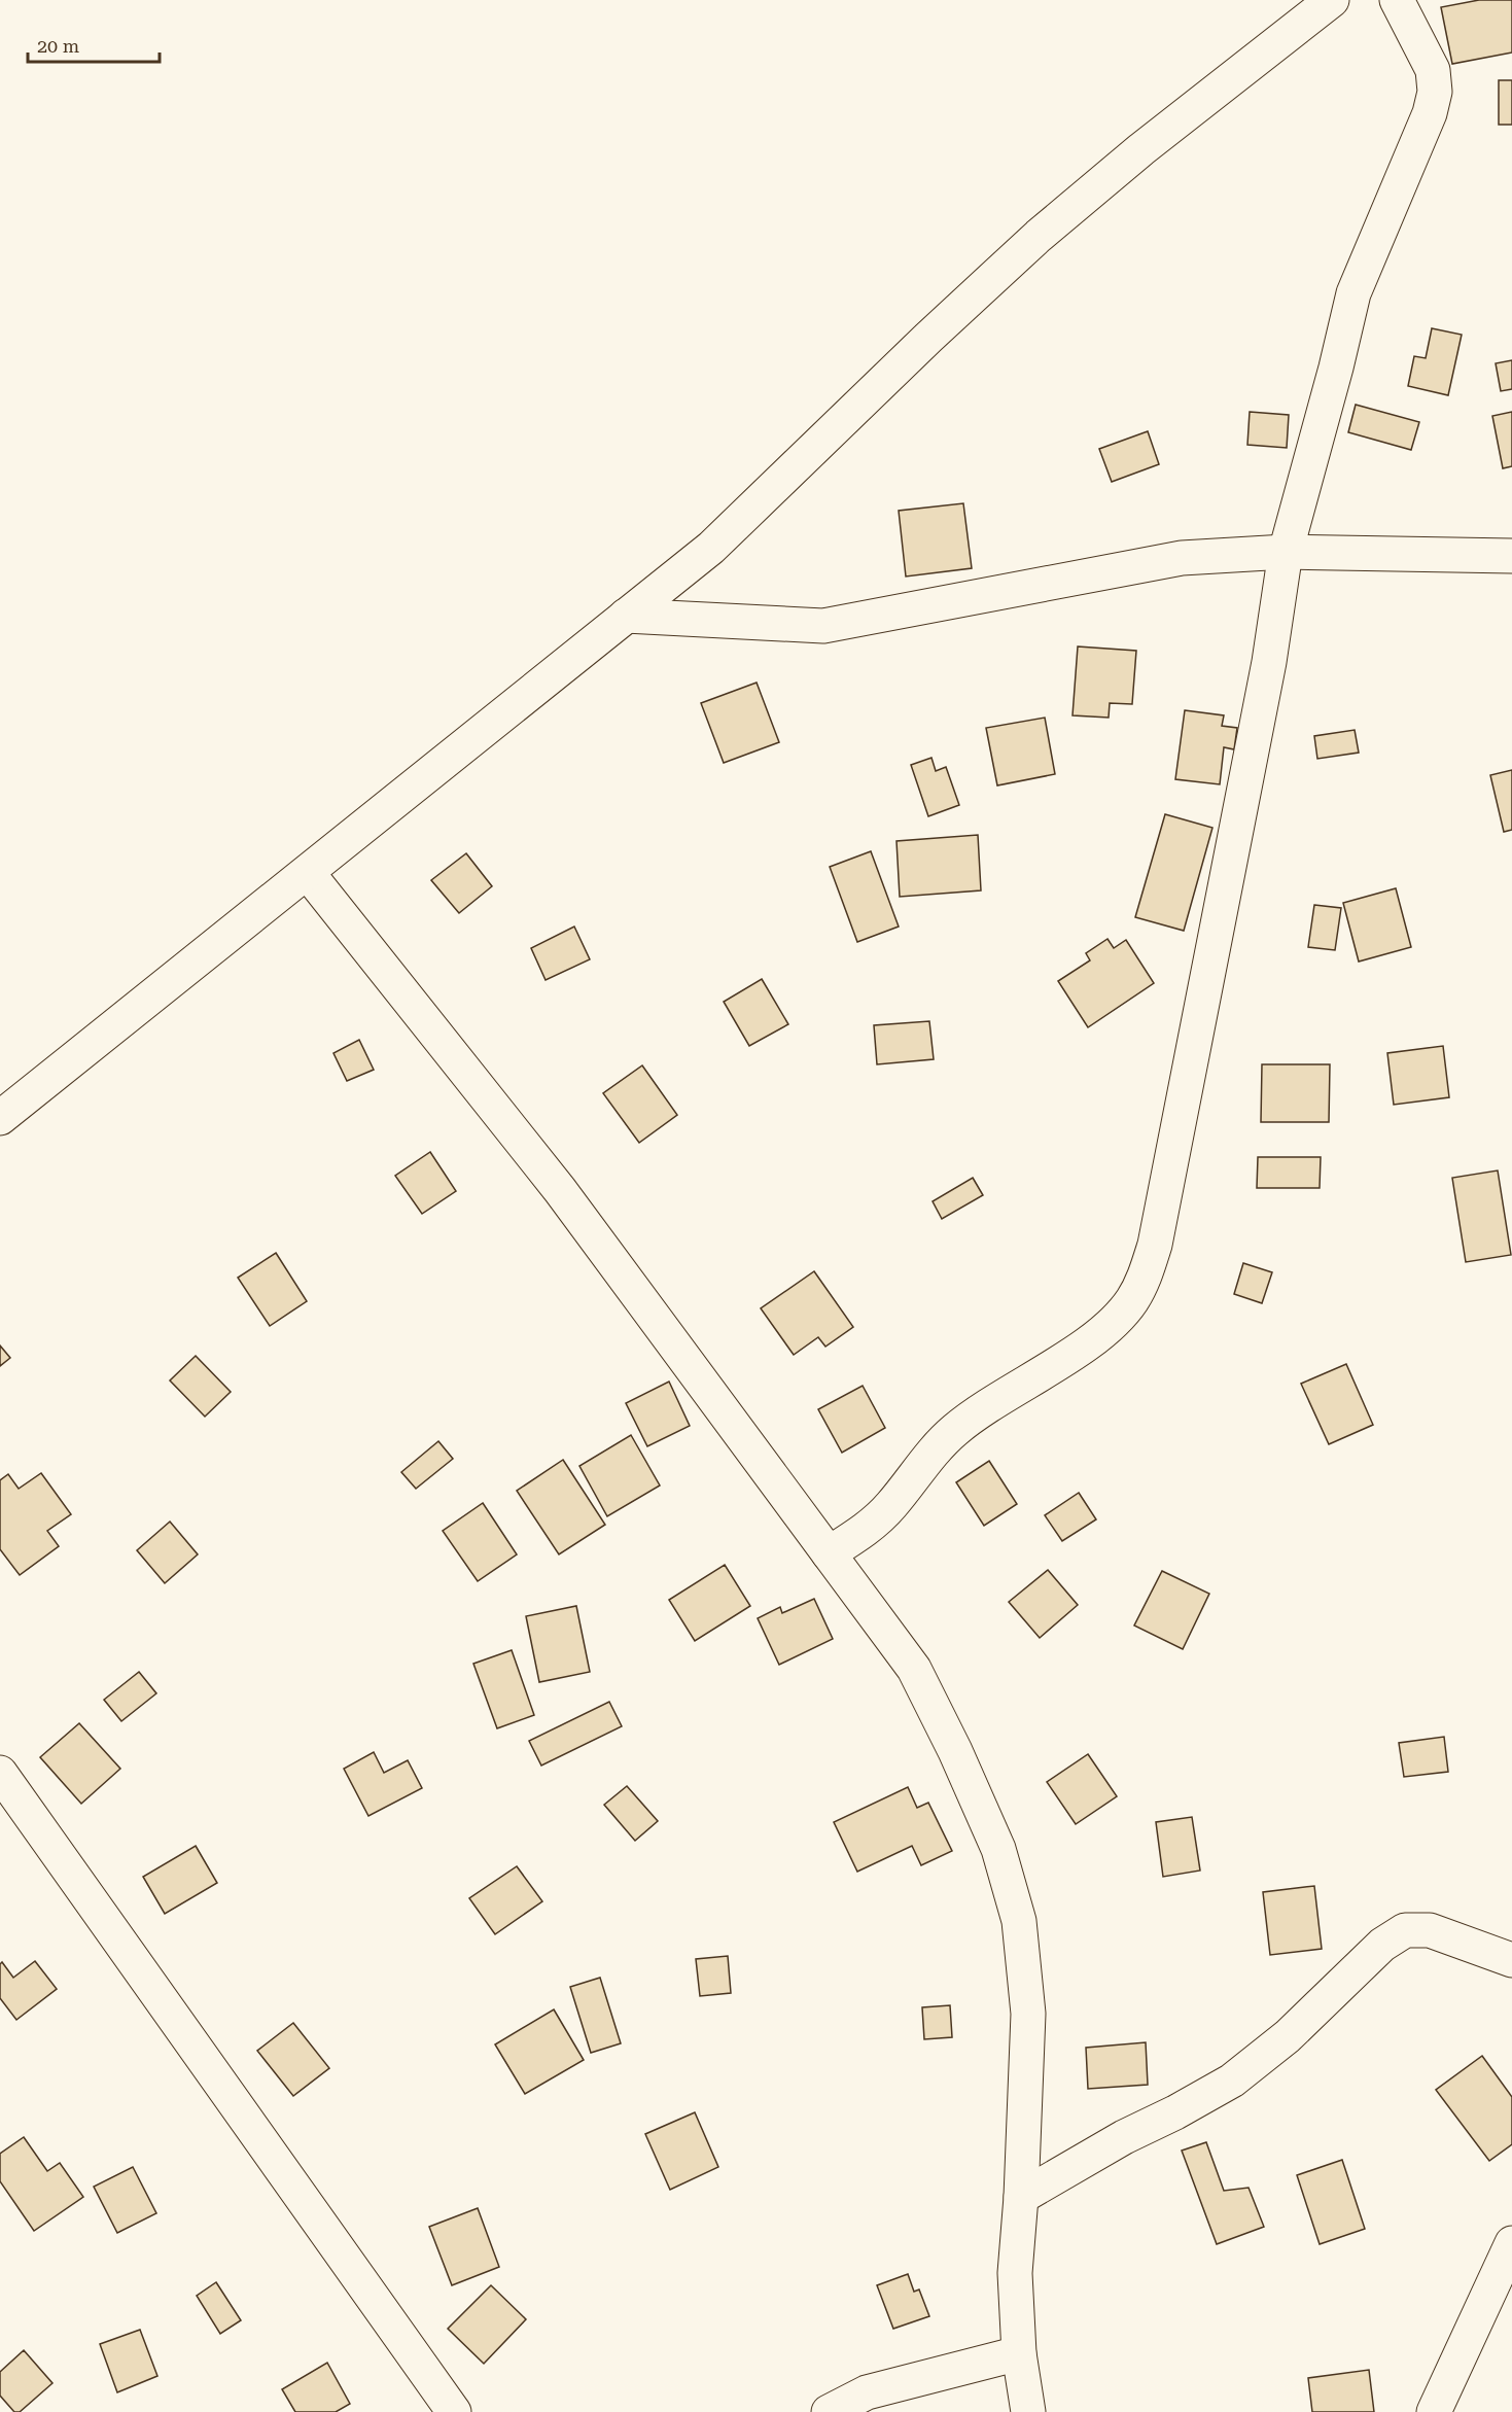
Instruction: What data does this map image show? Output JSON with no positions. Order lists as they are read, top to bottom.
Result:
{
  "scale_bar": "20 m"
}
